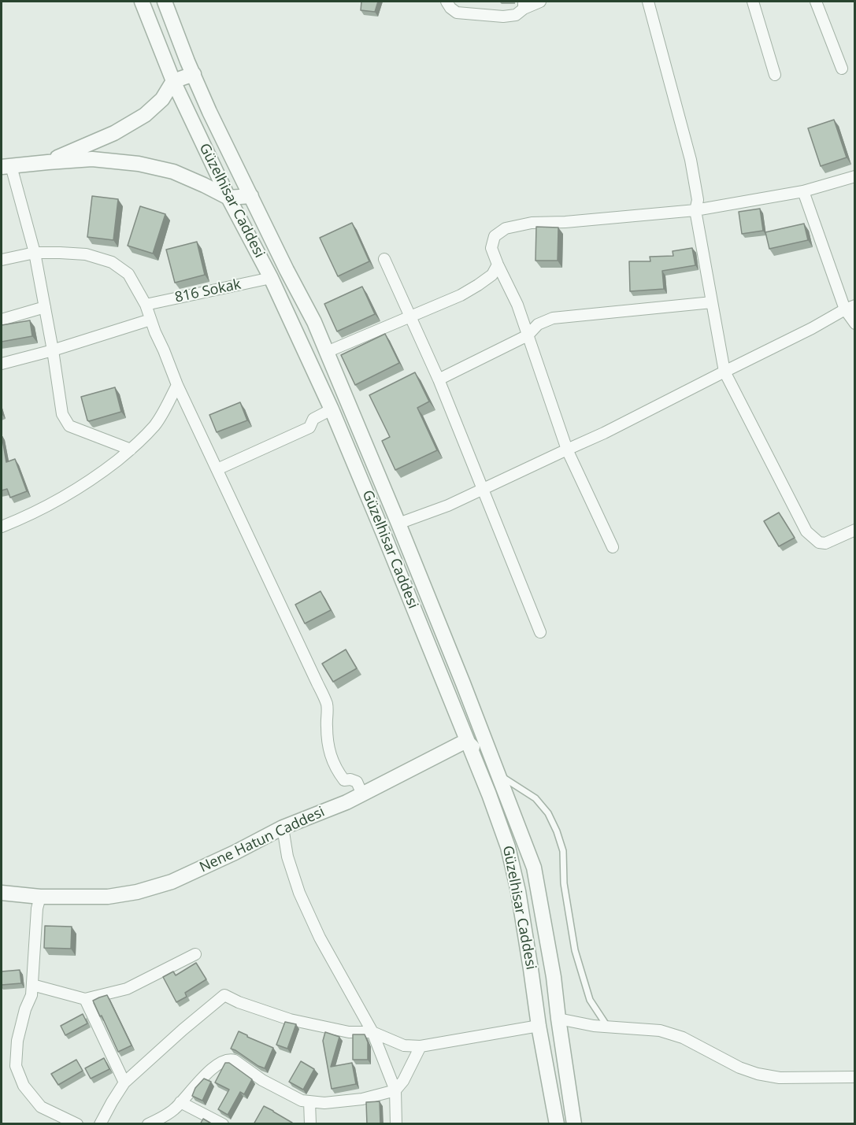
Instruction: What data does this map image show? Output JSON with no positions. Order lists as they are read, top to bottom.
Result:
{
  "streets": {
    "street": ["Güzelhisar Caddesi", "816 Sokak", "Nene Hatun Caddesi"]
  },
  "crossings": [
    ["Güzelhisar Caddesi", "816 Sokak"],
    ["Güzelhisar Caddesi", "Nene Hatun Caddesi"]
  ]
}
